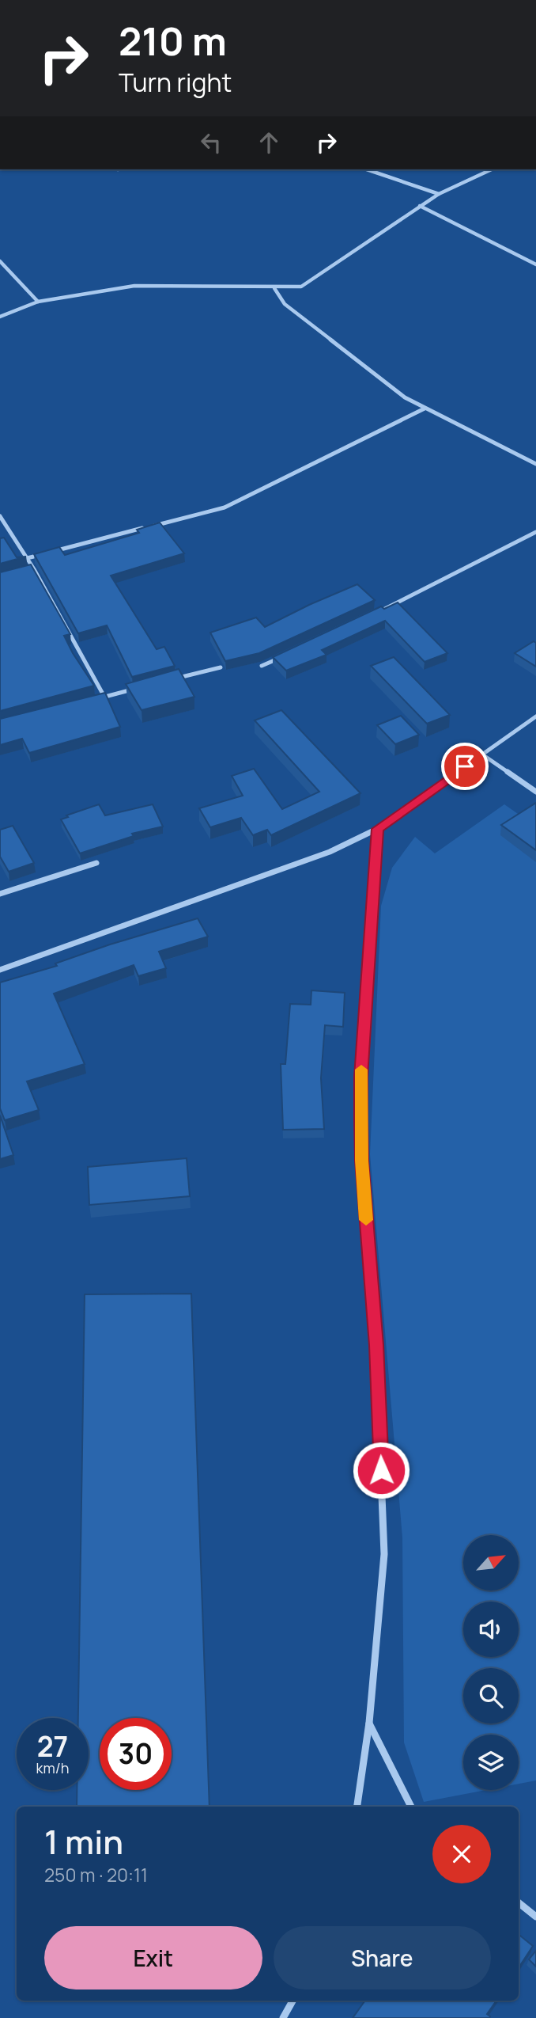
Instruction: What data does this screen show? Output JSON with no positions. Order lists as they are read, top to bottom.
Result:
{
  "north": "top right",
  "page": {
    "turn": ["210 m", "Turn right"],
    "speed": "27 km/h",
    "limit": "30",
    "heading": ["1 min", "250 m · 20:11"],
    "buttons": ["Exit", "Share"]
  }
}
